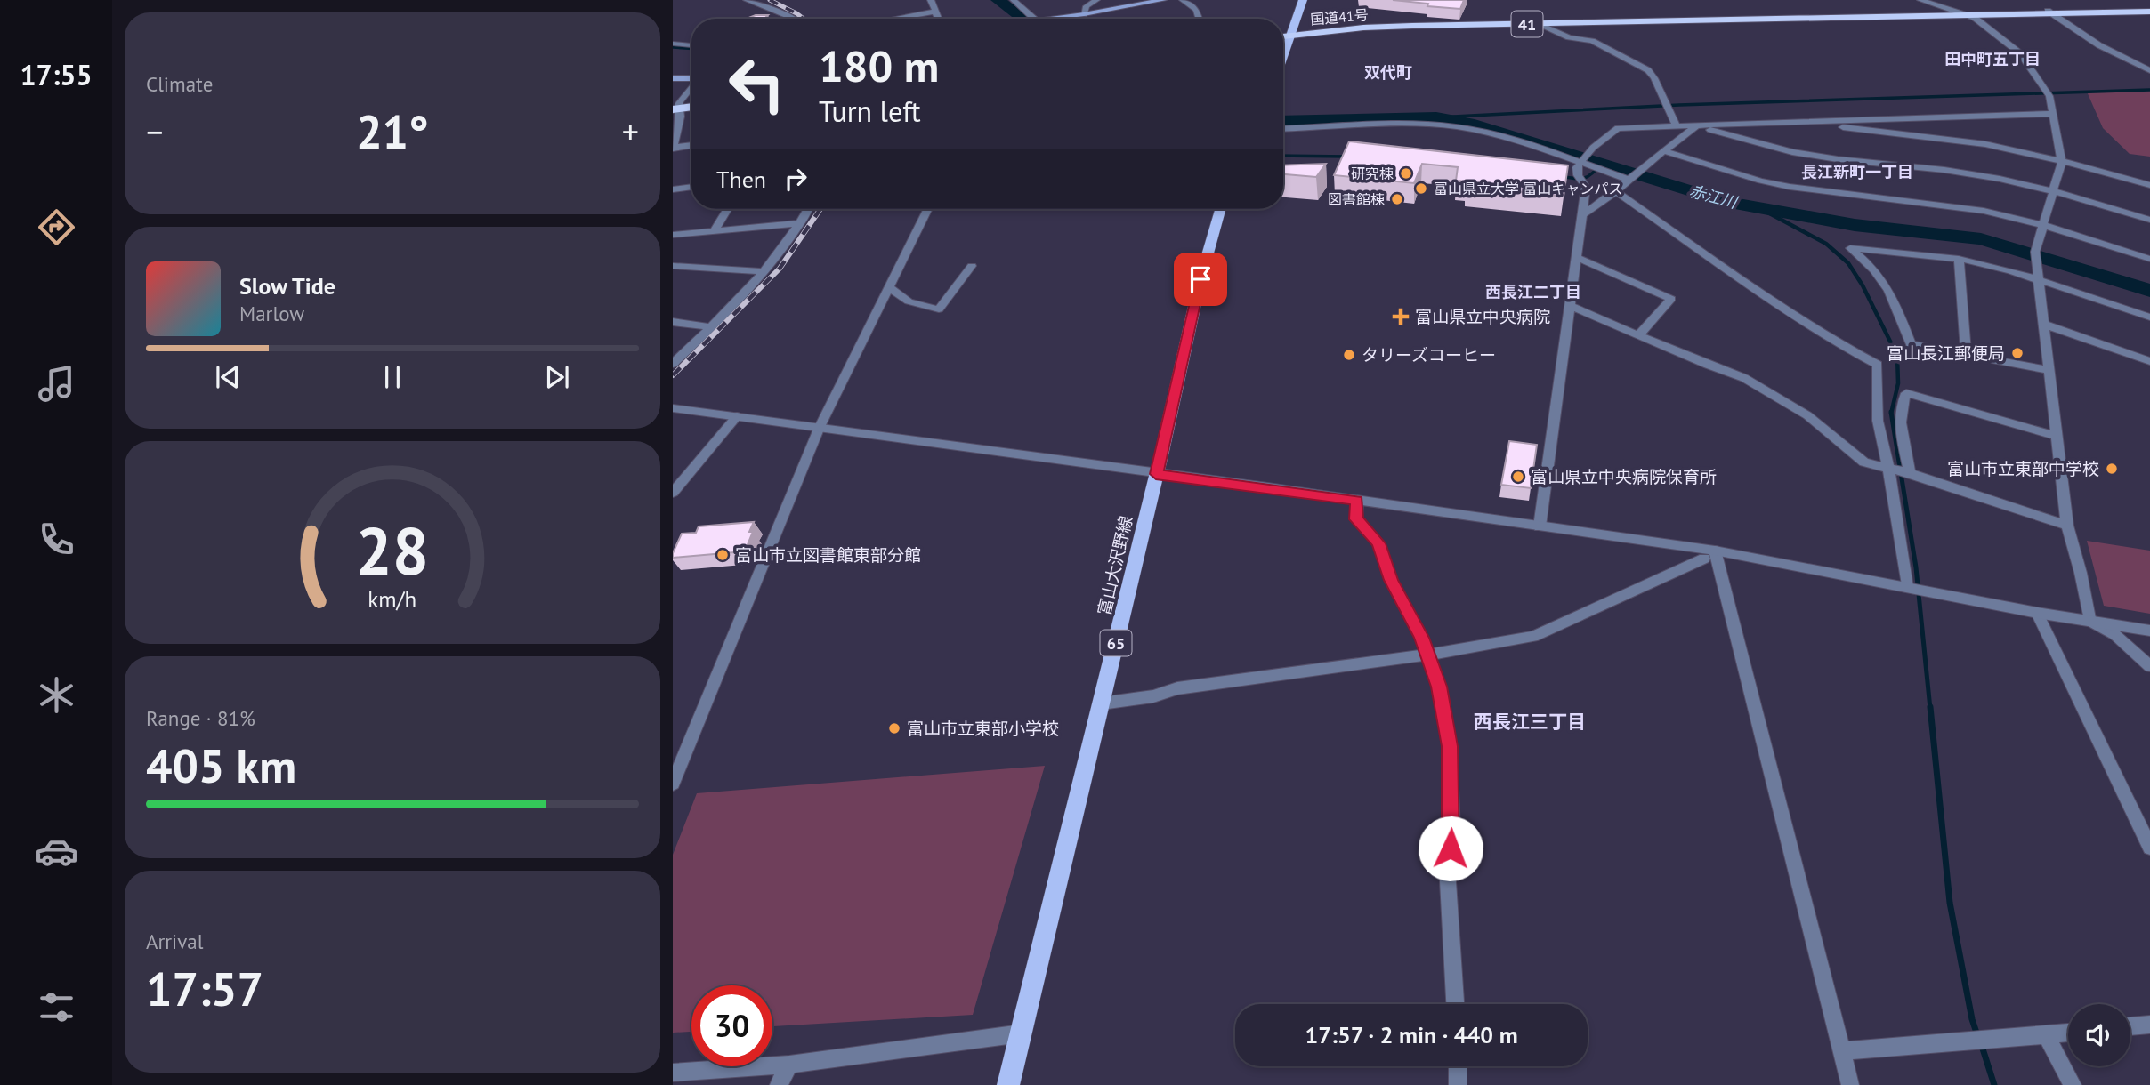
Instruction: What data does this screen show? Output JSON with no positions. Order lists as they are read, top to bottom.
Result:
{
  "streets": {
    "highway": ["国道41号", "41"],
    "main road": ["富山大沢野線", "65"]
  },
  "districts": [
    "田中町五丁目",
    "双代町",
    "長江新町一丁目",
    "西長江二丁目",
    "西長江三丁目"
  ],
  "water": ["赤江川"],
  "places": {
    "other": [
      "研究棟",
      "富山県立大学 富山キャンパス",
      "図書館棟",
      "富山長江郵便局",
      "タリーズコーヒー",
      "富山市立東部中学校",
      "富山県立中央病院保育所",
      "富山市立図書館東部分館",
      "富山市立東部小学校"
    ],
    "health": ["富山県立中央病院"]
  },
  "page": {
    "tabs": "17:55",
    "tile": [
      "Climate",
      ["Range · 81%", "405 km"],
      ["Arrival", "17:57"]
    ],
    "turn": ["180 m", "Turn left"],
    "heat": ["−", "21°", "+"],
    "then": "Then",
    "song": ["Slow Tide", "Marlow"],
    "limit": "30",
    "trip": "17:57 · 2 min · 440 m",
    "gauge": ["28", "km/h"]
  }
}
